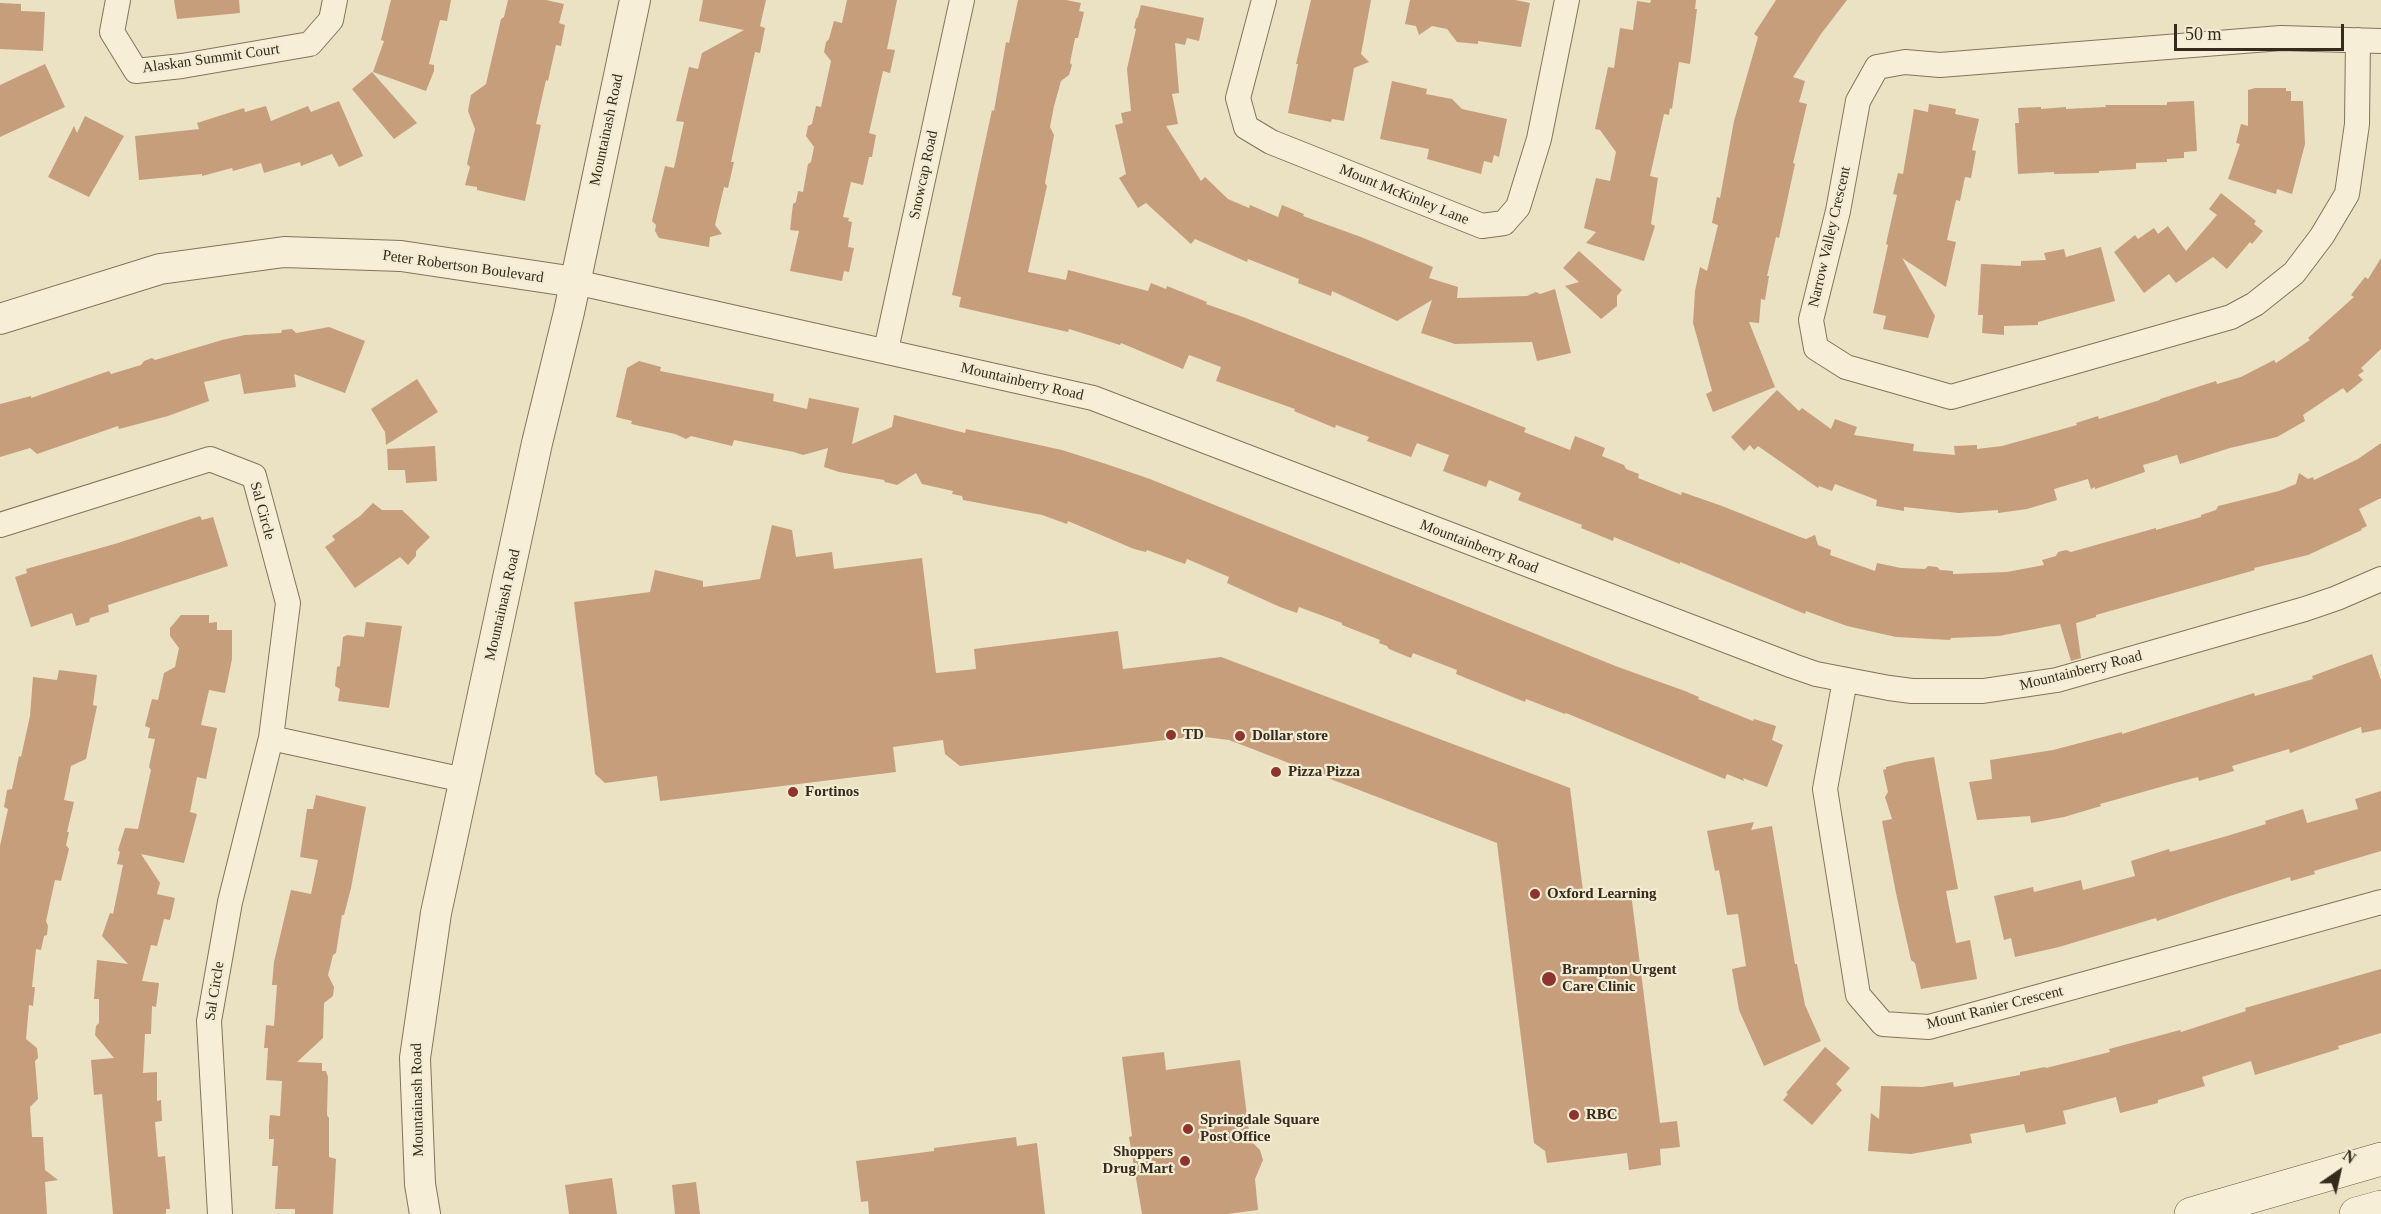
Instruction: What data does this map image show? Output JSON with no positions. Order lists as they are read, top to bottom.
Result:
{
  "streets": {
    "street": [
      "Alaskan Summit Court",
      "Mountainash Road",
      "Snowcap Road",
      "Mount McKinley Lane",
      "Narrow Valley Crescent",
      "Peter Robertson Boulevard",
      "Mountainberry Road",
      "Sal Circle",
      "Mount Ranier Crescent"
    ]
  },
  "crossings": [
    ["Mountainash Road", "Peter Robertson Boulevard"],
    ["Mountainash Road", "Mountainberry Road"],
    ["Snowcap Road", "Mountainberry Road"],
    ["Peter Robertson Boulevard", "Mountainberry Road"],
    ["Mountainberry Road", "Mount Ranier Crescent"]
  ],
  "places": [
    "TD",
    "Dollar store",
    "Pizza Pizza",
    "Fortinos",
    "Oxford Learning",
    "Brampton Urgent Care Clinic",
    "RBC",
    "Springdale Square Post Office",
    "Shoppers Drug Mart"
  ],
  "scale_bar": "50 m",
  "north": "top right"
}
